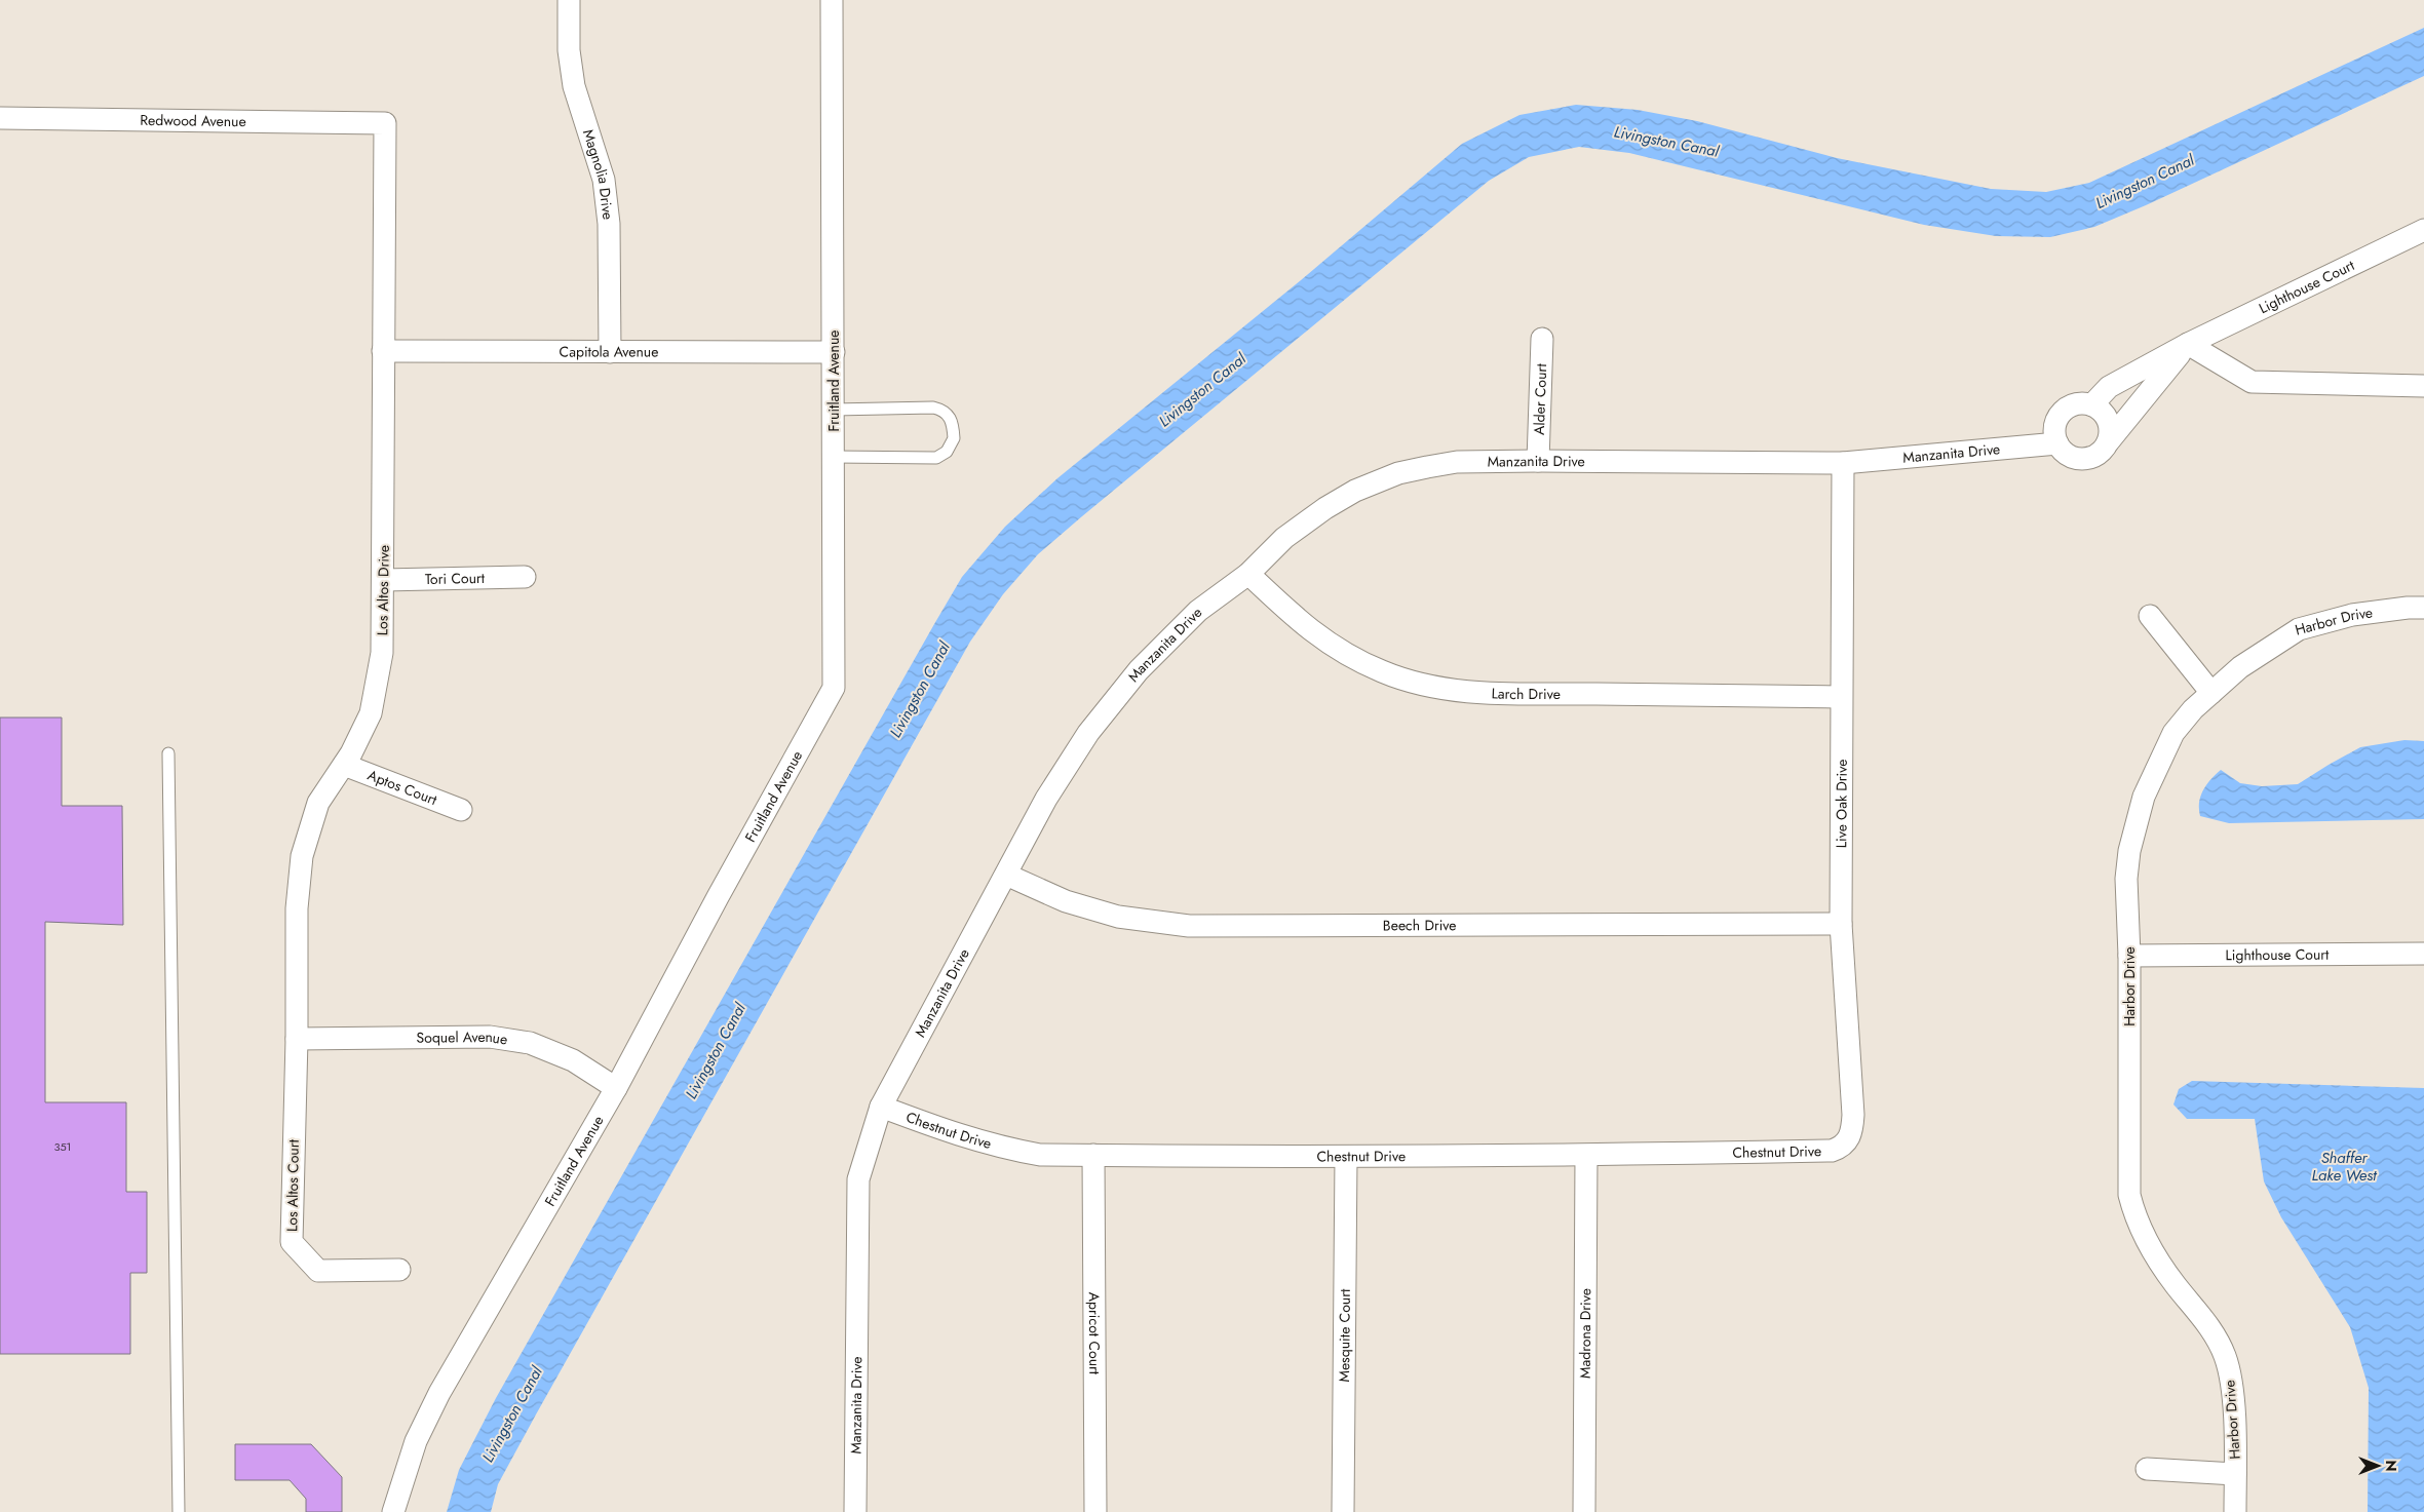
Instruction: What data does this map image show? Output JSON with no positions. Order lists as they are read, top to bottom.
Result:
{
  "streets": {
    "street": [
      "Redwood Avenue",
      "Magnolia Drive",
      "Lighthouse Court",
      "Capitola Avenue",
      "Fruitland Avenue",
      "Alder Court",
      "Manzanita Drive",
      "Tori Court",
      "Los Altos Drive",
      "Harbor Drive",
      "Larch Drive",
      "Aptos Court",
      "Live Oak Drive",
      "Beech Drive",
      "Soquel Avenue",
      "Chestnut Drive",
      "Los Altos Court",
      "Apricot Court",
      "Madrona Drive",
      "Mesquite Court"
    ]
  },
  "crossings": [
    ["Redwood Avenue", "Los Altos Drive"],
    ["Magnolia Drive", "Capitola Avenue"],
    ["Lighthouse Court", "Manzanita Drive"],
    ["Lighthouse Court", "Harbor Drive"],
    ["Capitola Avenue", "Fruitland Avenue"],
    ["Capitola Avenue", "Los Altos Drive"],
    ["Fruitland Avenue", "Soquel Avenue"],
    ["Alder Court", "Manzanita Drive"],
    ["Manzanita Drive", "Larch Drive"],
    ["Manzanita Drive", "Live Oak Drive"],
    ["Manzanita Drive", "Beech Drive"],
    ["Manzanita Drive", "Chestnut Drive"],
    ["Tori Court", "Los Altos Drive"],
    ["Los Altos Drive", "Aptos Court"],
    ["Los Altos Drive", "Soquel Avenue"],
    ["Los Altos Drive", "Los Altos Court"],
    ["Larch Drive", "Live Oak Drive"],
    ["Live Oak Drive", "Beech Drive"],
    ["Live Oak Drive", "Chestnut Drive"],
    ["Soquel Avenue", "Los Altos Court"],
    ["Chestnut Drive", "Apricot Court"],
    ["Chestnut Drive", "Madrona Drive"],
    ["Chestnut Drive", "Mesquite Court"]
  ],
  "water": ["Livingston Canal", "Shaffer Lake West"],
  "house_numbers": ["351"],
  "north": "right"
}
